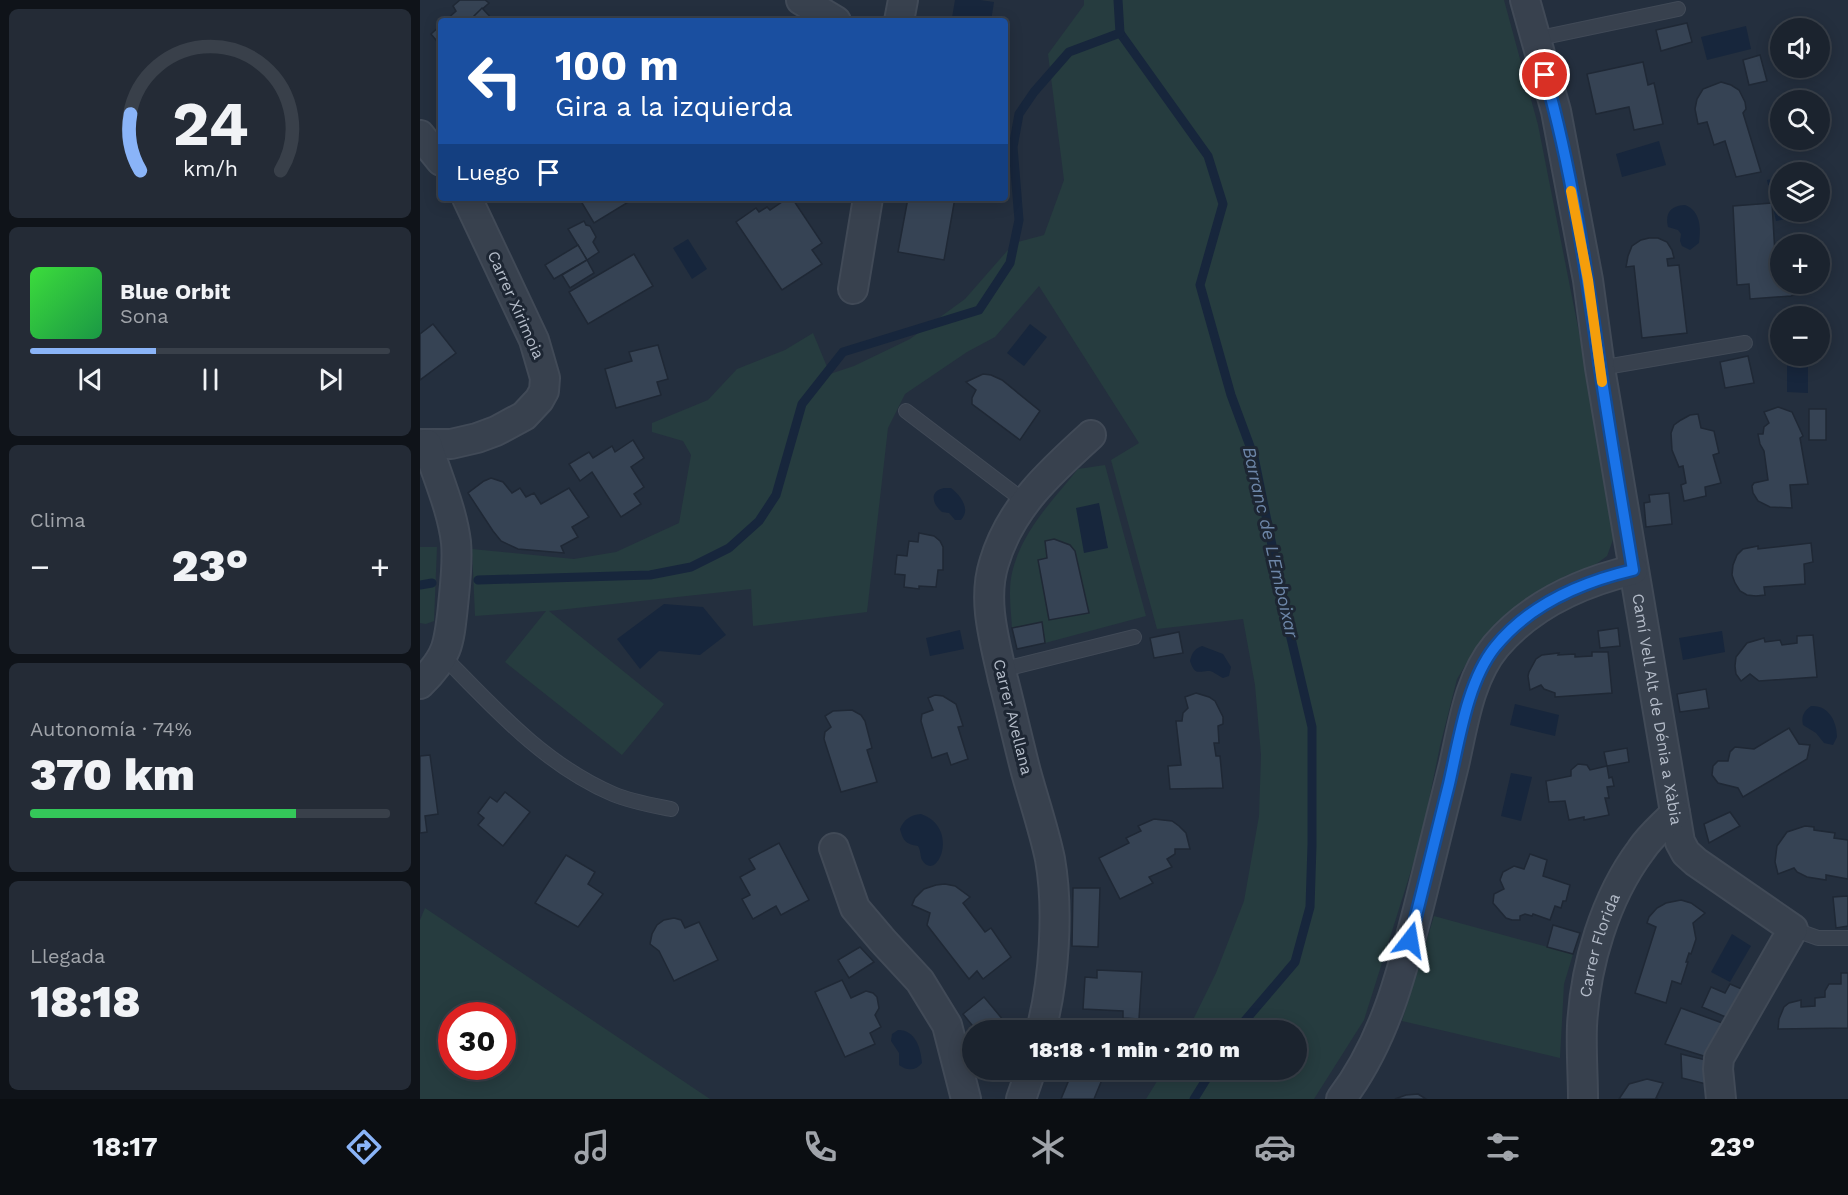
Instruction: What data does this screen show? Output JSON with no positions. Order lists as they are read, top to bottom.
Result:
{
  "streets": {
    "street": [
      "Carrer Xirimoia",
      "Camí Vell Alt de Dénia a Xàbia",
      "Carrer Avellana",
      "Carrer Florida"
    ]
  },
  "crossings": [
    ["Camí Vell Alt de Dénia a Xàbia", "Carrer Florida"]
  ],
  "water": ["Barranc de L'Emboixar"],
  "page": {
    "map_buttons": ["+", "−"],
    "turn": ["100 m", "Gira a la izquierda"],
    "then": "Luego",
    "song": ["Blue Orbit", "Sona"],
    "tile": [
      "Clima",
      ["Autonomía · 74%", "370 km"],
      ["Llegada", "18:18"]
    ],
    "heat": ["−", "23°", "+"],
    "limit": "30",
    "trip": "18:18 · 1 min · 210 m",
    "tabs": ["18:17", "23°"],
    "gauge": ["24", "km/h"]
  }
}
